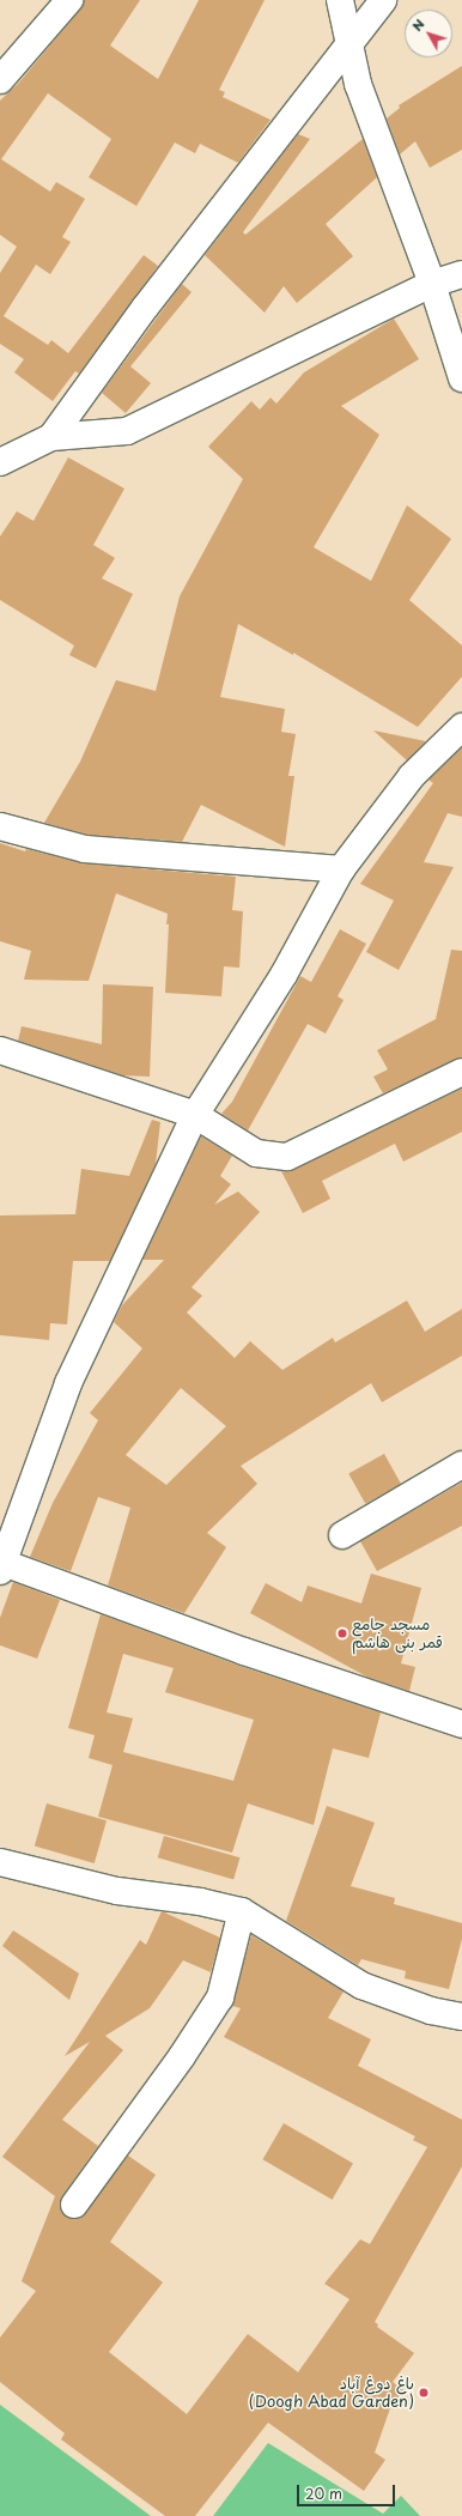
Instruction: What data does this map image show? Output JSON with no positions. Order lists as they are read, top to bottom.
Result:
{
  "places": ["مسجد جامع قمر بنی هاشم", "باغ دوغ آباد (Doogh Abad Garden)"],
  "scale_bar": "20 m",
  "north": "top left"
}
